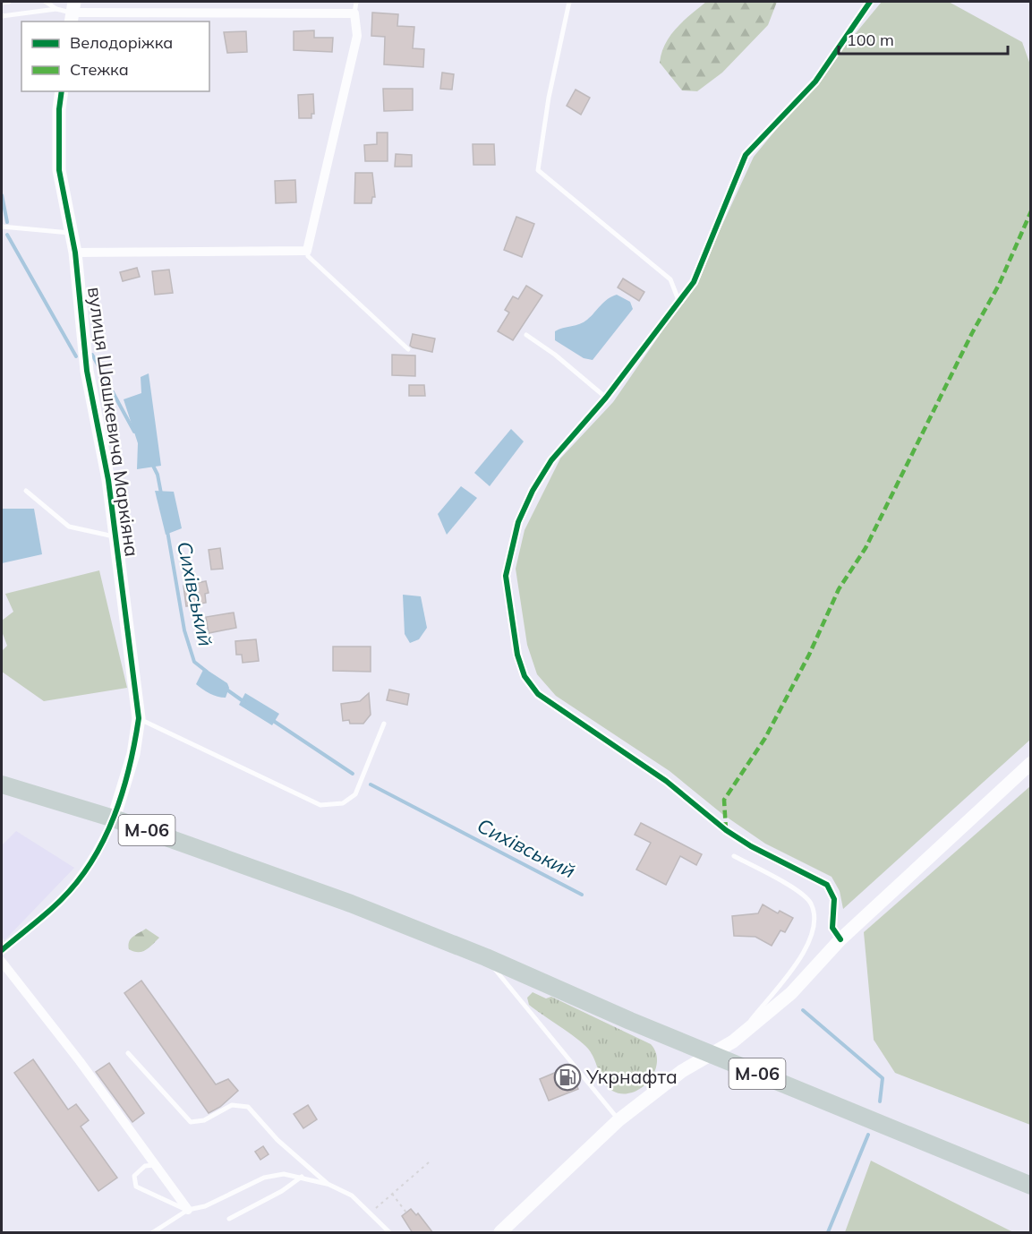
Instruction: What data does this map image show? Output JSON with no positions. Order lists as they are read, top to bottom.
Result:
{
  "streets": {
    "highway": ["М-06"],
    "street": ["вулиця Шашкевича Маркіяна"]
  },
  "crossings": [
    ["вулиця Шашкевича Маркіяна", "М-06"]
  ],
  "water": ["Сихівський"],
  "places": {
    "fuel station": ["Укрнафта"]
  },
  "legend": ["Велодоріжка", "Стежка"],
  "scale_bar": "100 m"
}
